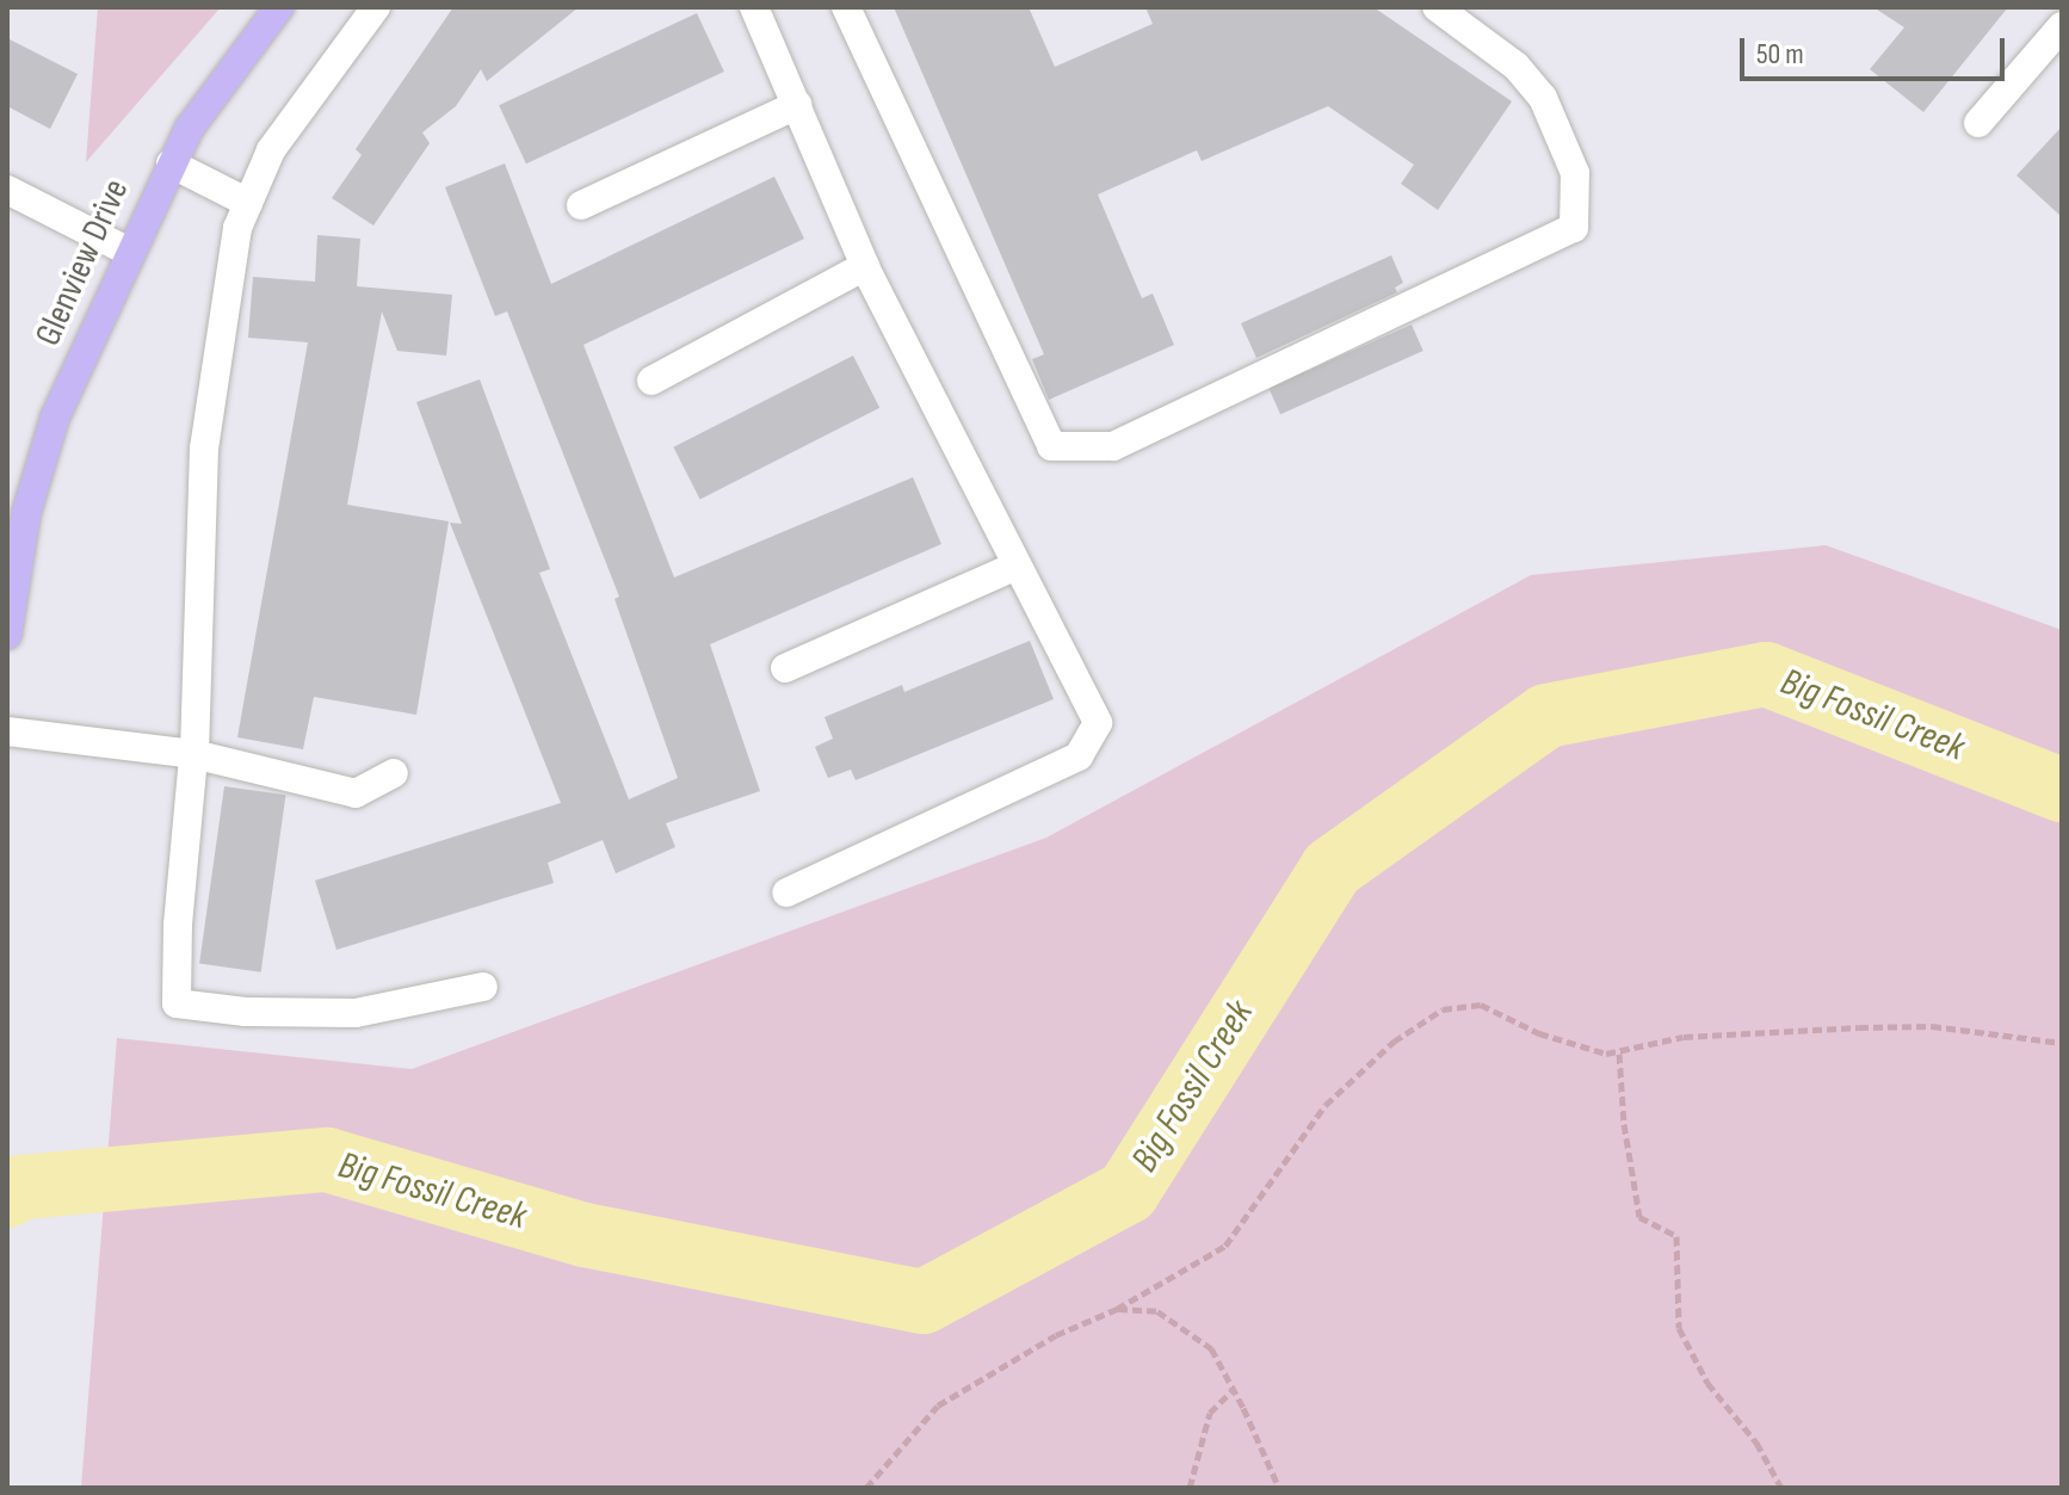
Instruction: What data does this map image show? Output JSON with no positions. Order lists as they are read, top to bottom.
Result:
{
  "streets": {
    "main road": ["Glenview Drive"]
  },
  "water": ["Big Fossil Creek"],
  "scale_bar": "50 m"
}
